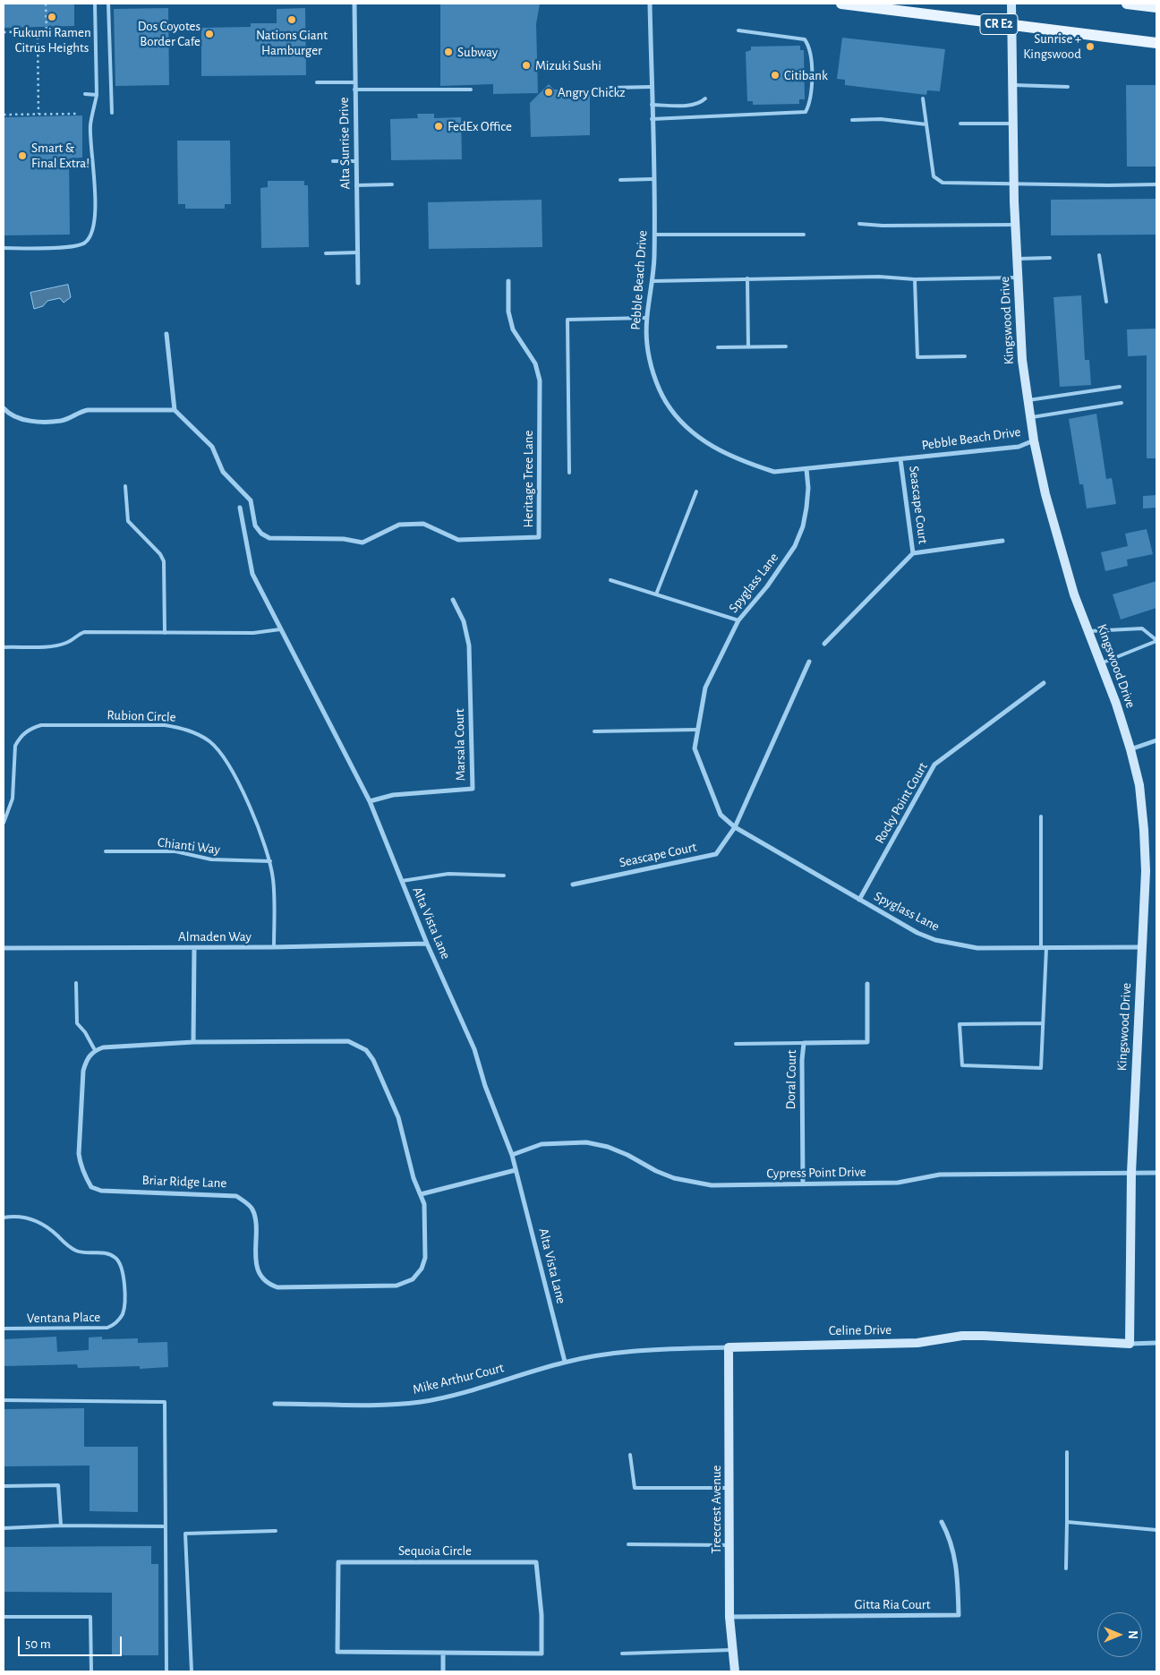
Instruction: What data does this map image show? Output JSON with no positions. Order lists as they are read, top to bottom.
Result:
{
  "streets": {
    "main road": ["CR E2"],
    "street": [
      "Alta Sunrise Drive",
      "Pebble Beach Drive",
      "Kingswood Drive",
      "Heritage Tree Lane",
      "Seascape Court",
      "Spyglass Lane",
      "Marsala Court",
      "Rocky Point Court",
      "Alta Vista Lane",
      "Almaden Way",
      "Doral Court",
      "Cypress Point Drive",
      "Briar Ridge Lane",
      "Celine Drive",
      "Mike Arthur Court",
      "Treecrest Avenue",
      "Sequoia Circle",
      "Gitta Ria Court"
    ],
    "lane": ["Rubion Circle", "Chianti Way", "Ventana Place"]
  },
  "crossings": [
    ["CR E2", "Kingswood Drive"],
    ["Pebble Beach Drive", "Kingswood Drive"],
    ["Pebble Beach Drive", "Seascape Court"],
    ["Pebble Beach Drive", "Spyglass Lane"],
    ["Kingswood Drive", "Spyglass Lane"],
    ["Kingswood Drive", "Cypress Point Drive"],
    ["Kingswood Drive", "Celine Drive"],
    ["Seascape Court", "Spyglass Lane"],
    ["Spyglass Lane", "Rocky Point Court"],
    ["Rubion Circle", "Chianti Way"],
    ["Rubion Circle", "Almaden Way"],
    ["Marsala Court", "Alta Vista Lane"],
    ["Alta Vista Lane", "Almaden Way"],
    ["Alta Vista Lane", "Cypress Point Drive"],
    ["Alta Vista Lane", "Celine Drive"],
    ["Alta Vista Lane", "Mike Arthur Court"],
    ["Doral Court", "Cypress Point Drive"],
    ["Celine Drive", "Mike Arthur Court"],
    ["Celine Drive", "Treecrest Avenue"],
    ["Treecrest Avenue", "Gitta Ria Court"]
  ],
  "places": [
    "Fukumi Ramen Citrus Heights",
    "Nations Giant Hamburger",
    "Dos Coyotes Border Cafe",
    "Sunrise + Kingswood",
    "Subway",
    "Mizuki Sushi",
    "Citibank",
    "Angry Chickz",
    "FedEx Office",
    "Smart & Final Extra!"
  ],
  "scale_bar": "50 m",
  "north": "right"
}
